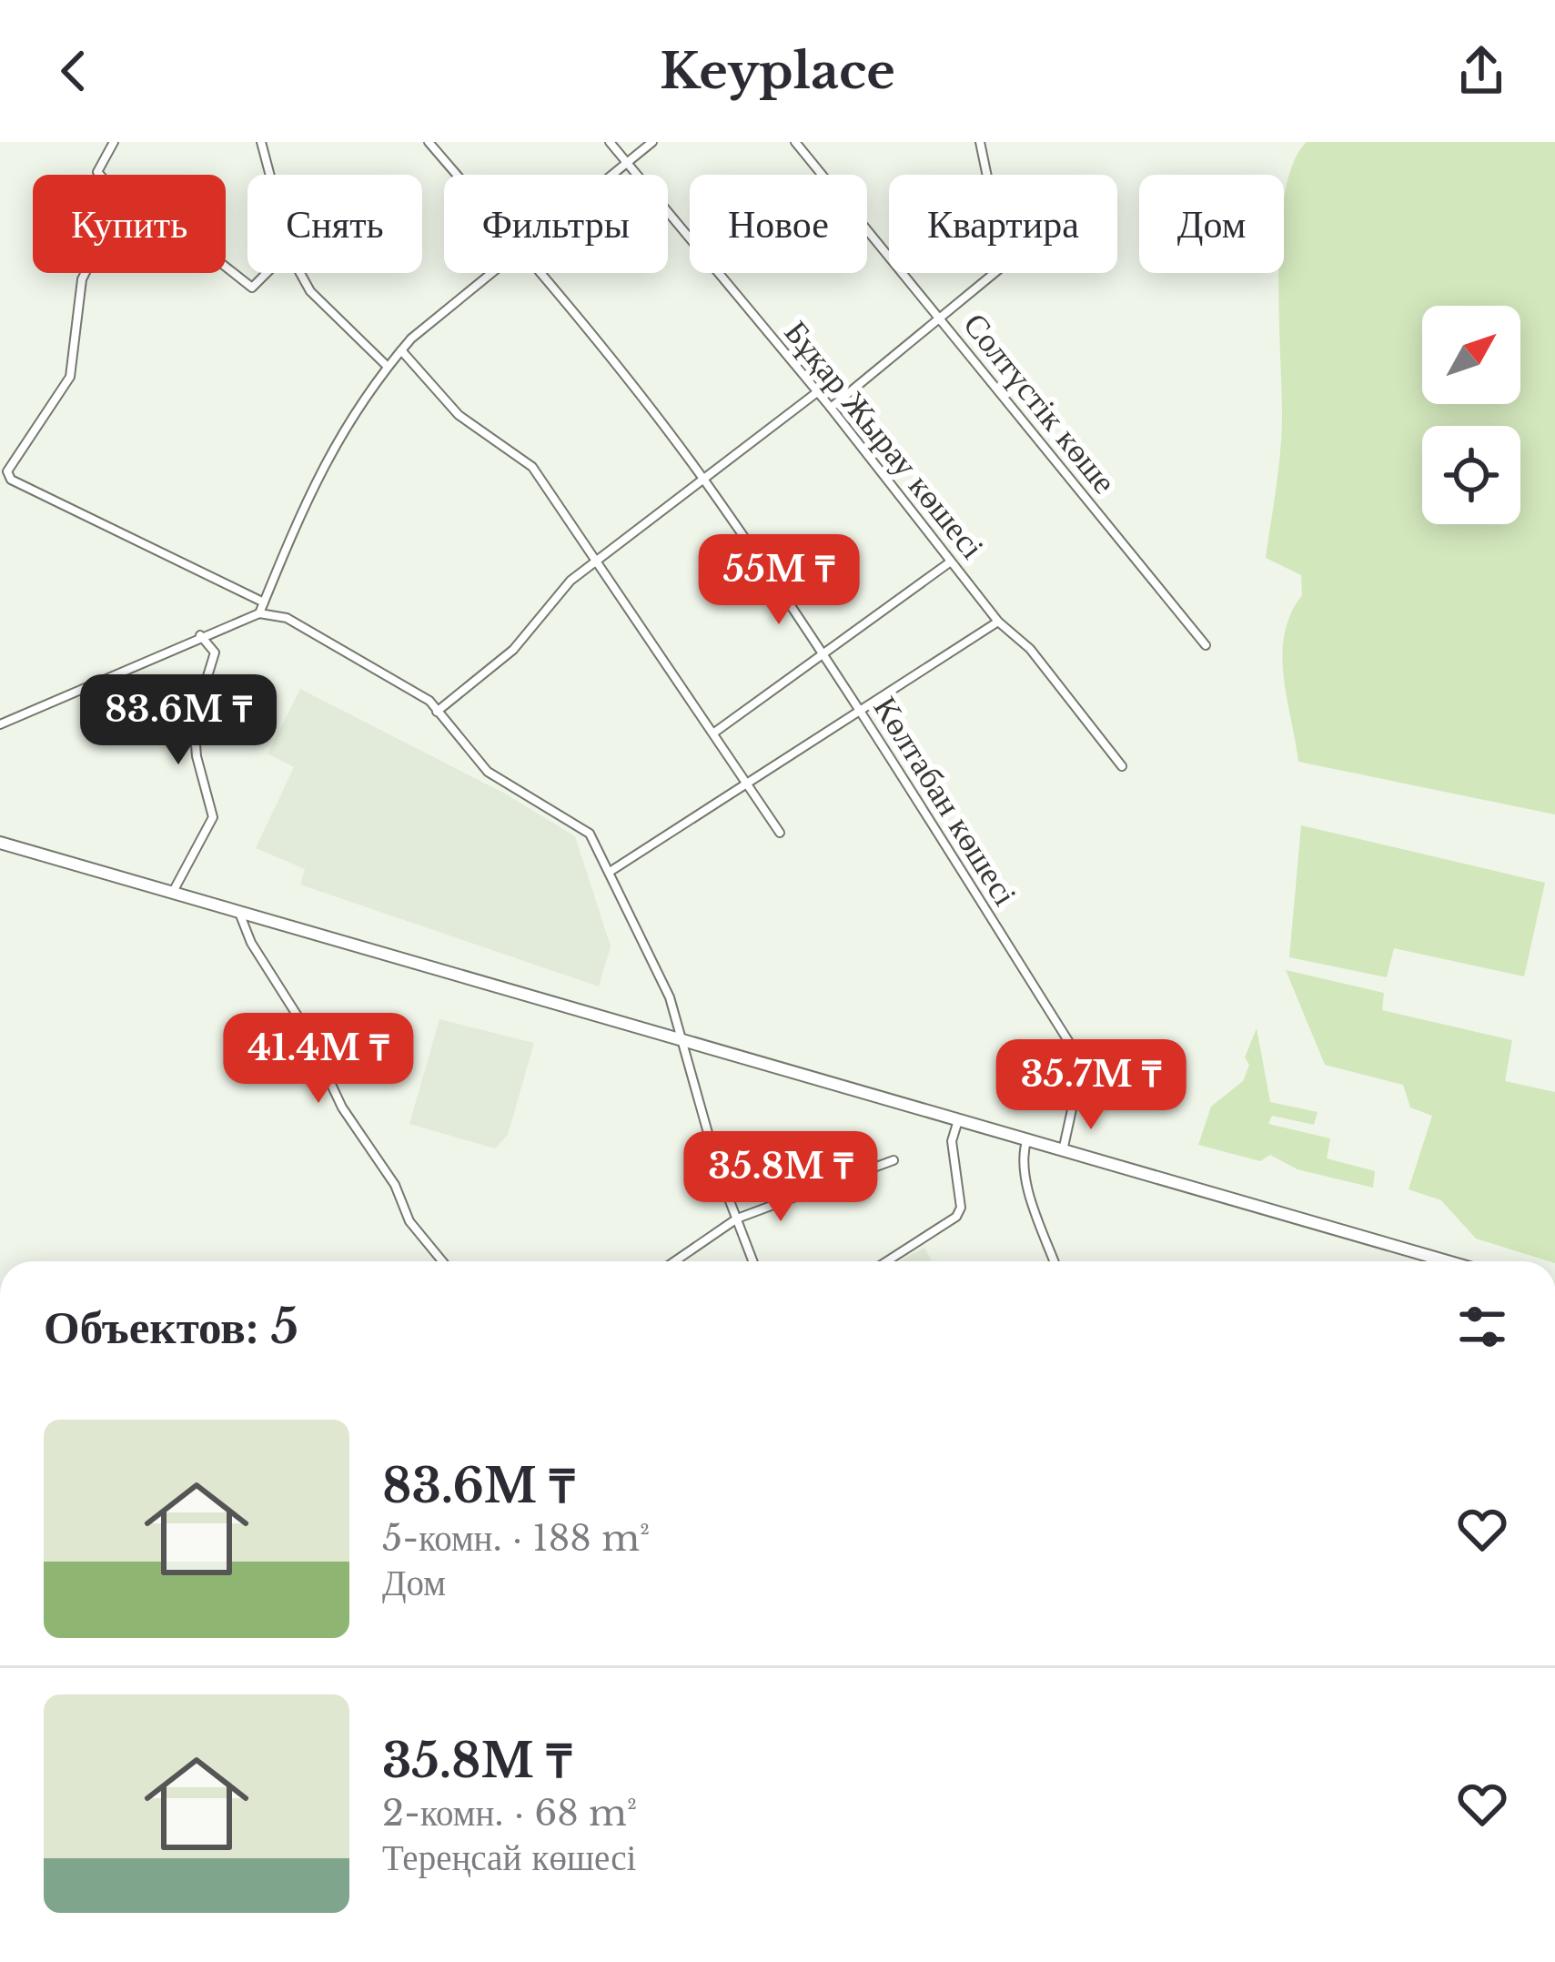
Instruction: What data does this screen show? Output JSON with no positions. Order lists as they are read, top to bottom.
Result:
{
  "streets": {
    "street": ["Солтүстік көше", "Бұқар Жырау көшесі", "Көлтабан көшесі"]
  },
  "north": "top right",
  "page": {
    "header": "Keyplace",
    "chip": [
      "Купить",
      "Снять",
      "Фильтры",
      "Новое",
      "Квартира",
      "Дом"
    ],
    "price": [
      "55M ₸",
      "83.6M ₸",
      "41.4M ₸",
      "35.7M ₸",
      "35.8M ₸"
    ],
    "heading": "Объектов: 5",
    "list": [
      {
        "name": "83.6M ₸",
        "note": "5-комн. · 188 m² · Дом"
      },
      {
        "name": "35.8M ₸",
        "note": "2-комн. · 68 m² · Тереңсай көшесі"
      }
    ]
  }
}
